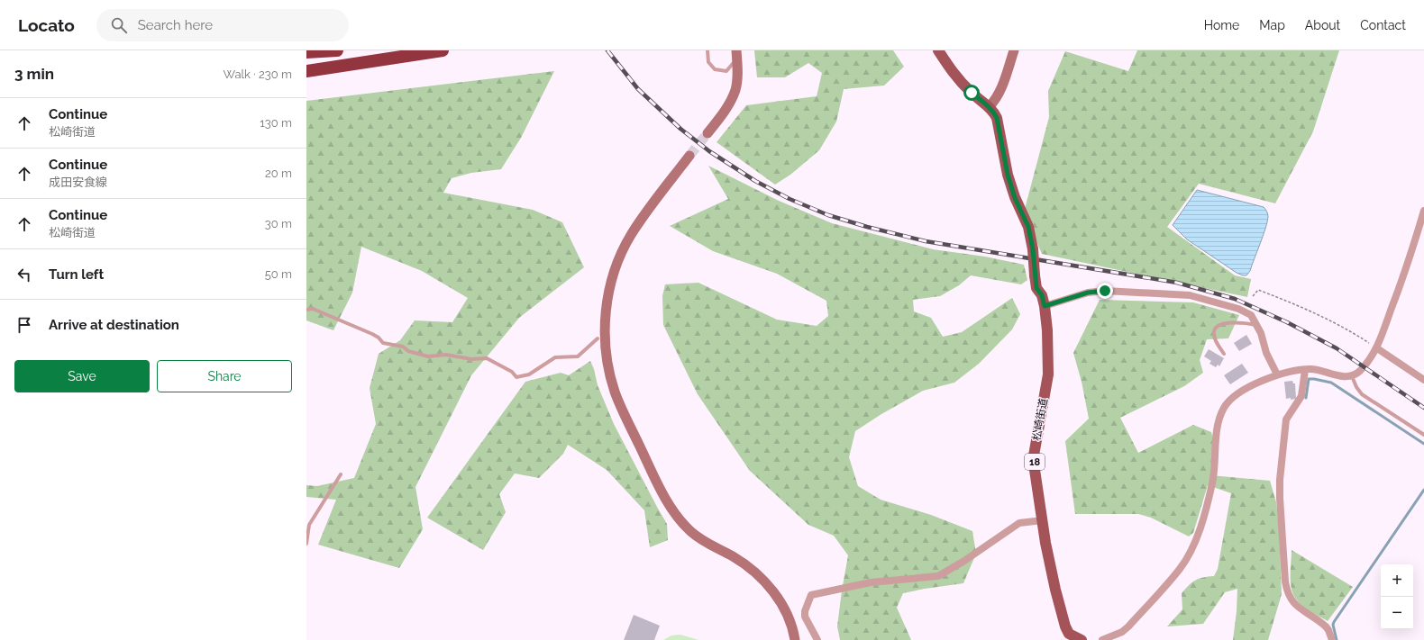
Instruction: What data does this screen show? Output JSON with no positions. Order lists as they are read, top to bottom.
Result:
{
  "streets": {
    "main road": ["松崎街道", "18"]
  },
  "crossings": [
    ["松崎街道", "18"]
  ],
  "page": {
    "header": "Locato",
    "search": "Search here",
    "nav": [
      "Home",
      "Map",
      "About",
      "Contact"
    ],
    "heading": ["3 min", "Walk · 230 m"],
    "list": [
      ["Continue", "松崎街道", "130 m"],
      ["Continue", "成田安食線", "20 m"],
      ["Continue", "松崎街道", "30 m"],
      ["Turn left", "50 m"],
      "Arrive at destination"
    ],
    "buttons": ["Save", "Share"],
    "map_buttons": ["+", "−"]
  }
}
